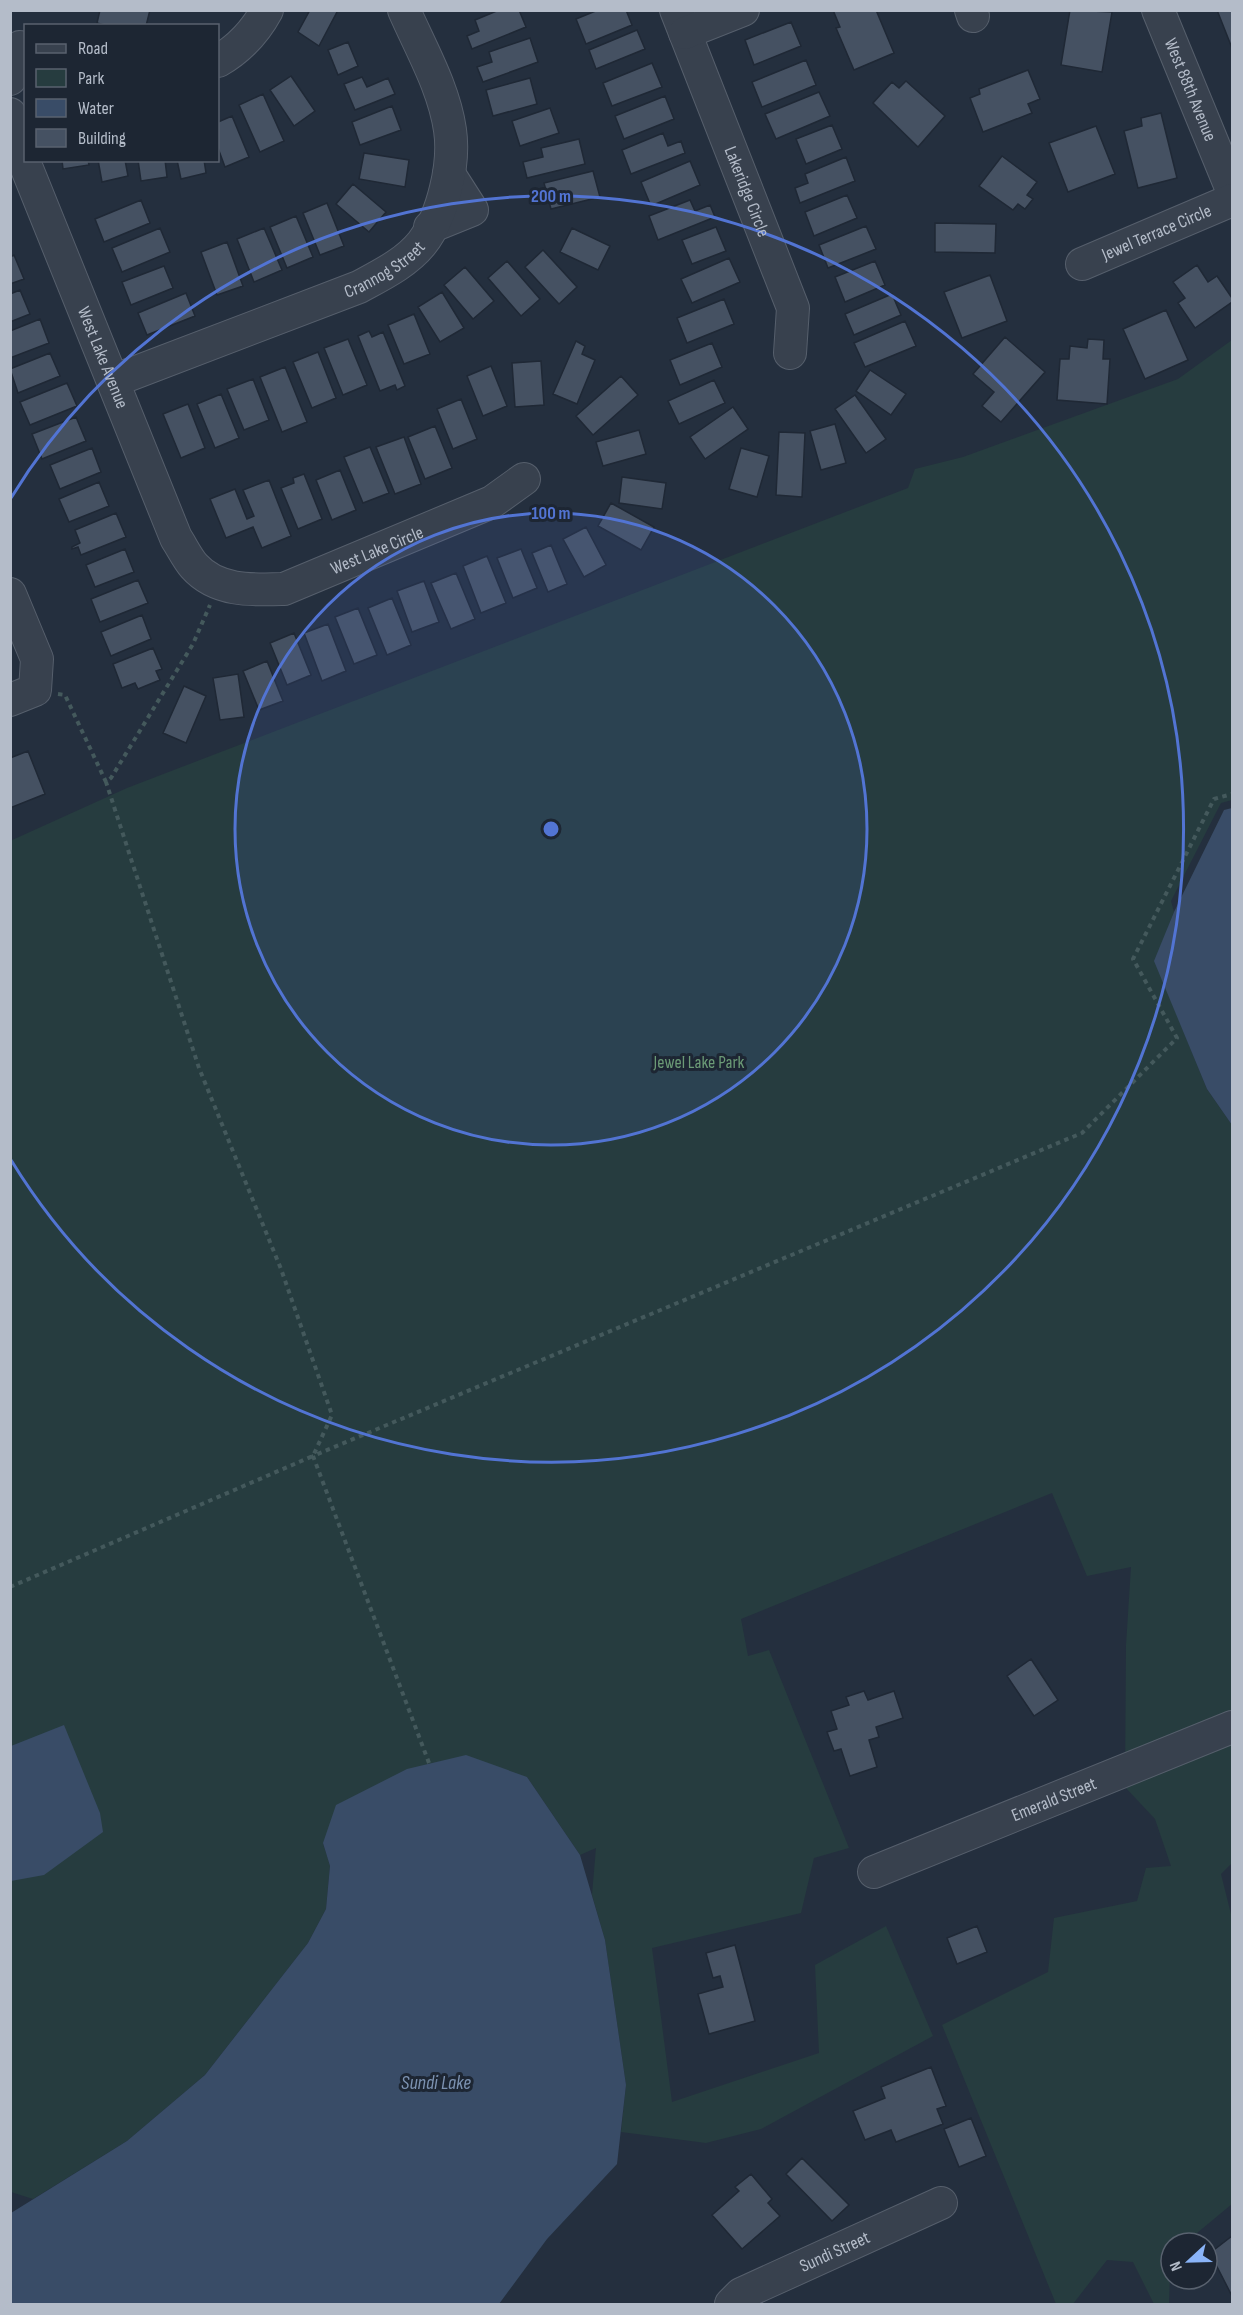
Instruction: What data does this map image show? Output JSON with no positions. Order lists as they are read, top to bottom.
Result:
{
  "streets": {
    "street": [
      "West 88th Avenue",
      "Lakeridge Circle",
      "Jewel Terrace Circle",
      "Crannog Street",
      "West Lake Avenue",
      "West Lake Circle",
      "Emerald Street",
      "Sundi Street"
    ]
  },
  "crossings": [
    ["Crannog Street", "West Lake Avenue"],
    ["West Lake Avenue", "West Lake Circle"]
  ],
  "water": ["Sundi Lake"],
  "parks": ["Jewel Lake Park"],
  "legend": [
    "Road",
    "Park",
    "Water",
    "Building"
  ],
  "north": "left",
  "rings": ["200 m", "100 m"]
}
